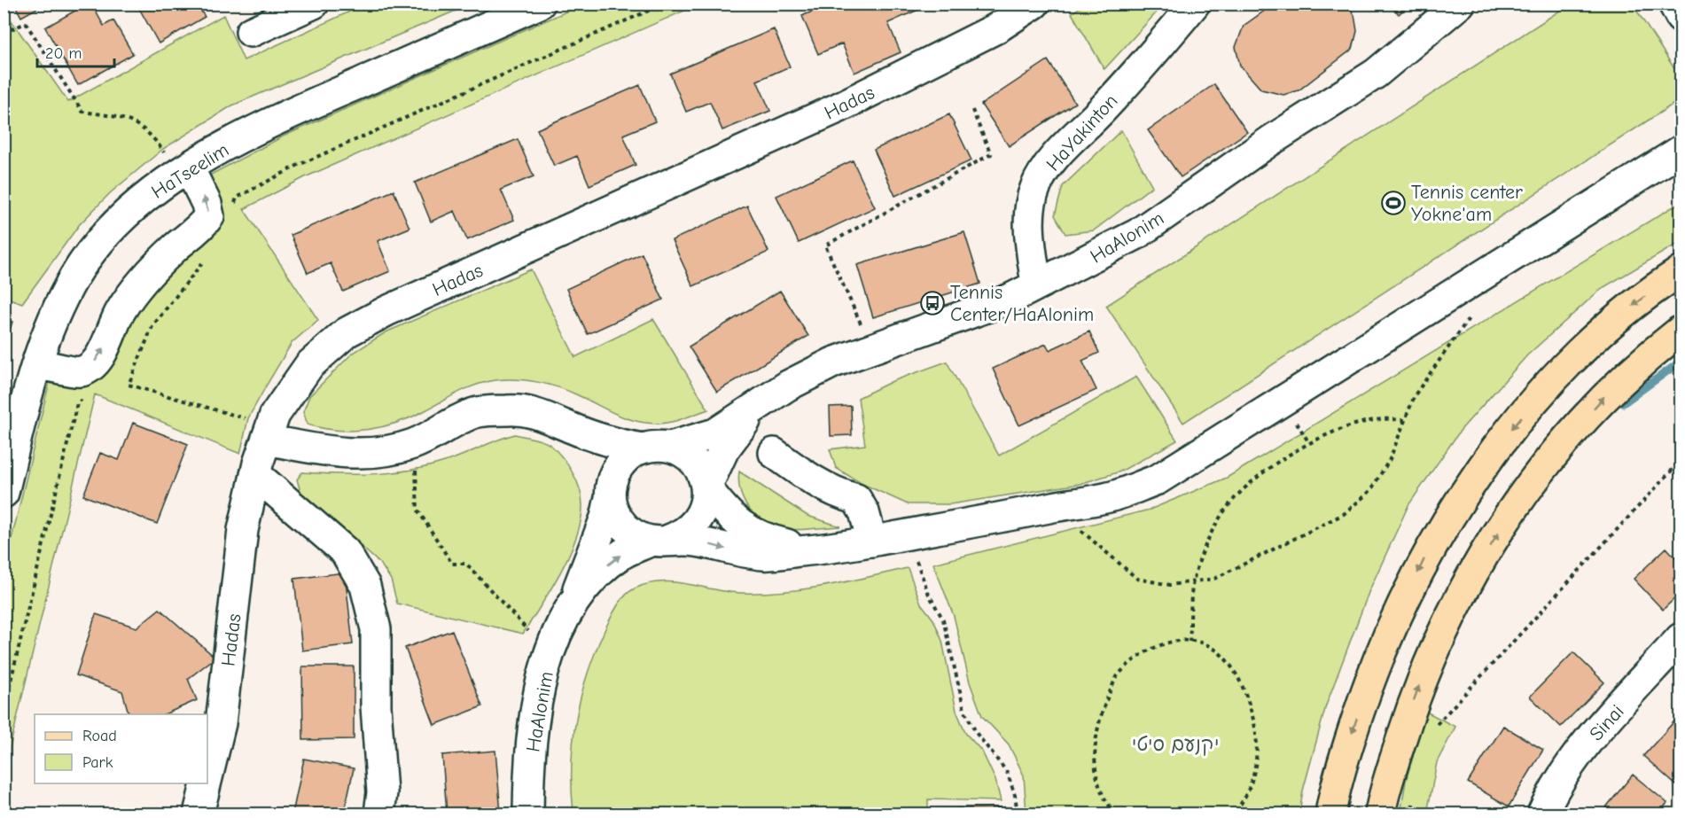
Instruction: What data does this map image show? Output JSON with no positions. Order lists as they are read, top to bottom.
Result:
{
  "streets": {
    "street": [
      "Hadas",
      "HaYakinton",
      "HaTseelim",
      "HaAlonim",
      "Sinai"
    ]
  },
  "crossings": [
    ["HaYakinton", "HaAlonim"]
  ],
  "parks": ["יקנעם סיטי"],
  "places": {
    "sports": ["Tennis center Yokne'am"],
    "bus stop": ["Tennis Center/HaAlonim"]
  },
  "legend": ["Road", "Park"],
  "scale_bar": "20 m"
}
